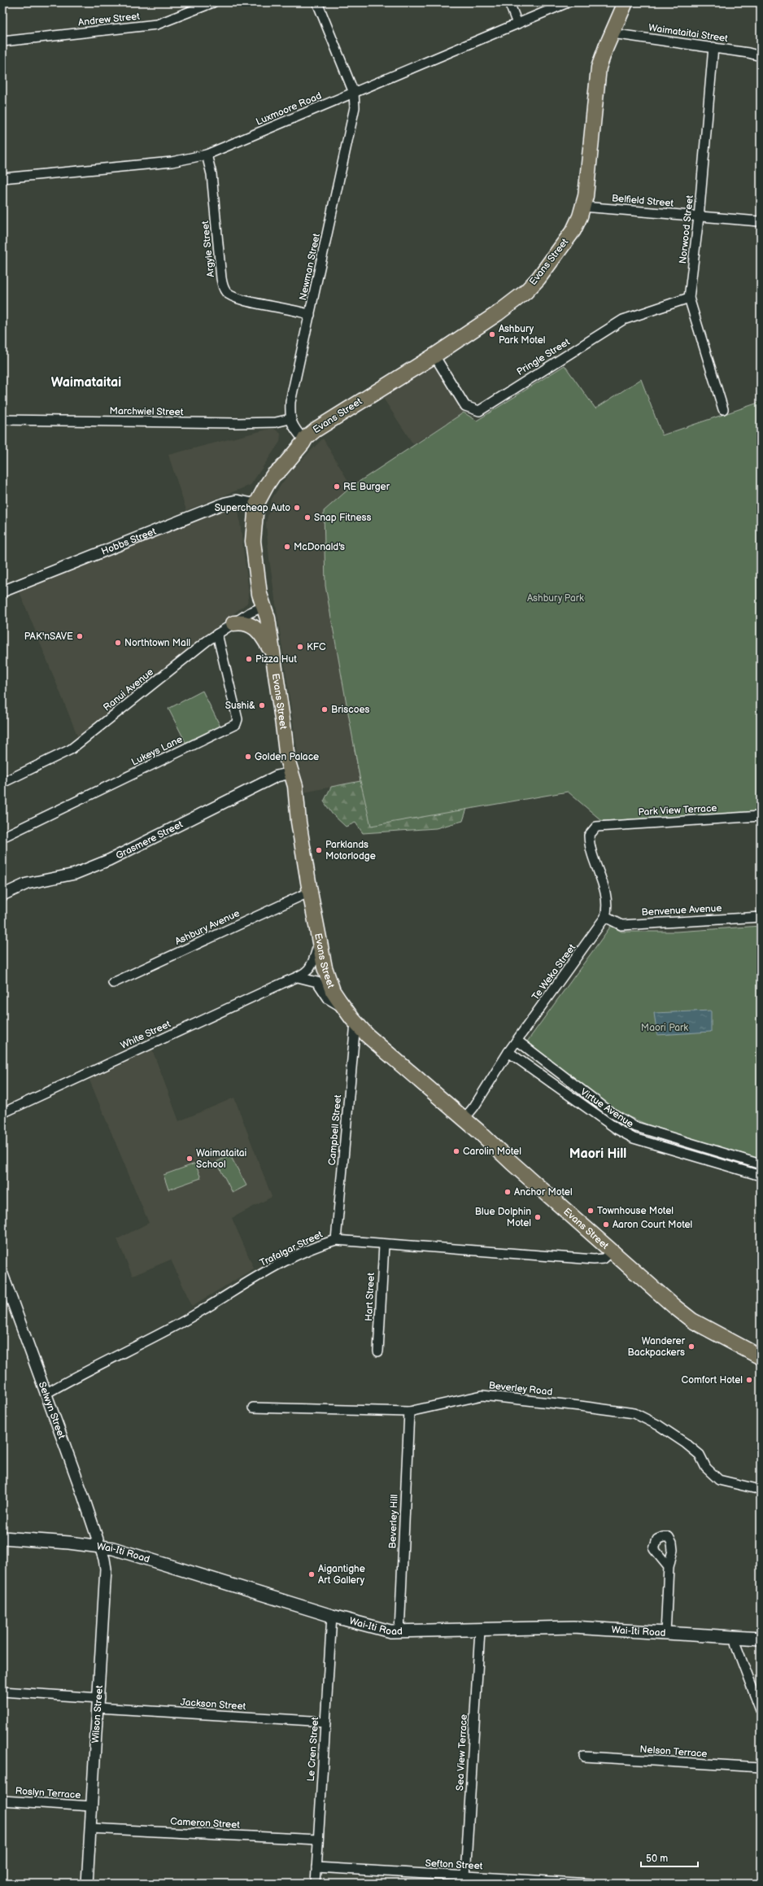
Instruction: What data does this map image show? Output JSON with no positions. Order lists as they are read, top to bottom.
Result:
{
  "streets": {
    "highway": ["Evans Street"],
    "main road": ["Wai-Iti Road"],
    "street": [
      "Andrew Street",
      "Waimataitai Street",
      "Luxmoore Road",
      "Belfield Street",
      "Norwood Street",
      "Argyle Street",
      "Newman Street",
      "Pringle Street",
      "Marchwiel Street",
      "Hobbs Street",
      "Ranui Avenue",
      "Lukeys Lane",
      "Park View Terrace",
      "Grasmere Street",
      "Benvenue Avenue",
      "Ashbury Avenue",
      "Te Weka Street",
      "White Street",
      "Virtue Avenue",
      "Campbell Street",
      "Trafalgar Street",
      "Hart Street",
      "Beverley Road",
      "Selwyn Street",
      "Beverley Hill",
      "Jackson Street",
      "Wilson Street",
      "Le Cren Street",
      "Nelson Terrace",
      "Sea View Terrace",
      "Roslyn Terrace",
      "Cameron Street",
      "Sefton Street"
    ]
  },
  "crossings": [
    ["Waimataitai Street", "Norwood Street"],
    ["Waimataitai Street", "Evans Street"],
    ["Luxmoore Road", "Argyle Street"],
    ["Luxmoore Road", "Newman Street"],
    ["Belfield Street", "Norwood Street"],
    ["Belfield Street", "Evans Street"],
    ["Norwood Street", "Pringle Street"],
    ["Argyle Street", "Newman Street"],
    ["Evans Street", "Pringle Street"],
    ["Evans Street", "Hobbs Street"],
    ["Evans Street", "Ranui Avenue"],
    ["Evans Street", "Grasmere Street"],
    ["Evans Street", "Ashbury Avenue"],
    ["Evans Street", "Te Weka Street"],
    ["Evans Street", "White Street"],
    ["Evans Street", "Campbell Street"],
    ["Evans Street", "Trafalgar Street"],
    ["Newman Street", "Marchwiel Street"],
    ["Ranui Avenue", "Lukeys Lane"],
    ["Park View Terrace", "Te Weka Street"],
    ["Benvenue Avenue", "Te Weka Street"],
    ["Te Weka Street", "Virtue Avenue"],
    ["Campbell Street", "Trafalgar Street"],
    ["Trafalgar Street", "Hart Street"],
    ["Trafalgar Street", "Selwyn Street"],
    ["Beverley Road", "Beverley Hill"],
    ["Selwyn Street", "Wai-Iti Road"],
    ["Selwyn Street", "Wilson Street"],
    ["Beverley Hill", "Wai-Iti Road"],
    ["Wai-Iti Road", "Wilson Street"],
    ["Wai-Iti Road", "Le Cren Street"],
    ["Wai-Iti Road", "Sea View Terrace"],
    ["Jackson Street", "Wilson Street"],
    ["Jackson Street", "Le Cren Street"],
    ["Wilson Street", "Roslyn Terrace"],
    ["Wilson Street", "Cameron Street"],
    ["Le Cren Street", "Cameron Street"],
    ["Le Cren Street", "Sefton Street"],
    ["Sea View Terrace", "Sefton Street"]
  ],
  "districts": ["Waimataitai", "Maori Hill"],
  "parks": ["Ashbury Park", "Maori Park"],
  "places": [
    "Ashbury Park Motel",
    "RE Burger",
    "Supercheap Auto",
    "Snap Fitness",
    "McDonald's",
    "PAK'nSAVE",
    "Northtown Mall",
    "KFC",
    "Pizza Hut",
    "Sushi&",
    "Briscoes",
    "Golden Palace",
    "Parklands Motorlodge",
    "Carolin Motel",
    "Waimataitai School",
    "Anchor Motel",
    "Townhouse Motel",
    "Blue Dolphin Motel",
    "Aaron Court Motel",
    "Wanderer Backpackers",
    "Comfort Hotel",
    "Aigantighe Art Gallery"
  ],
  "scale_bar": "50 m"
}
